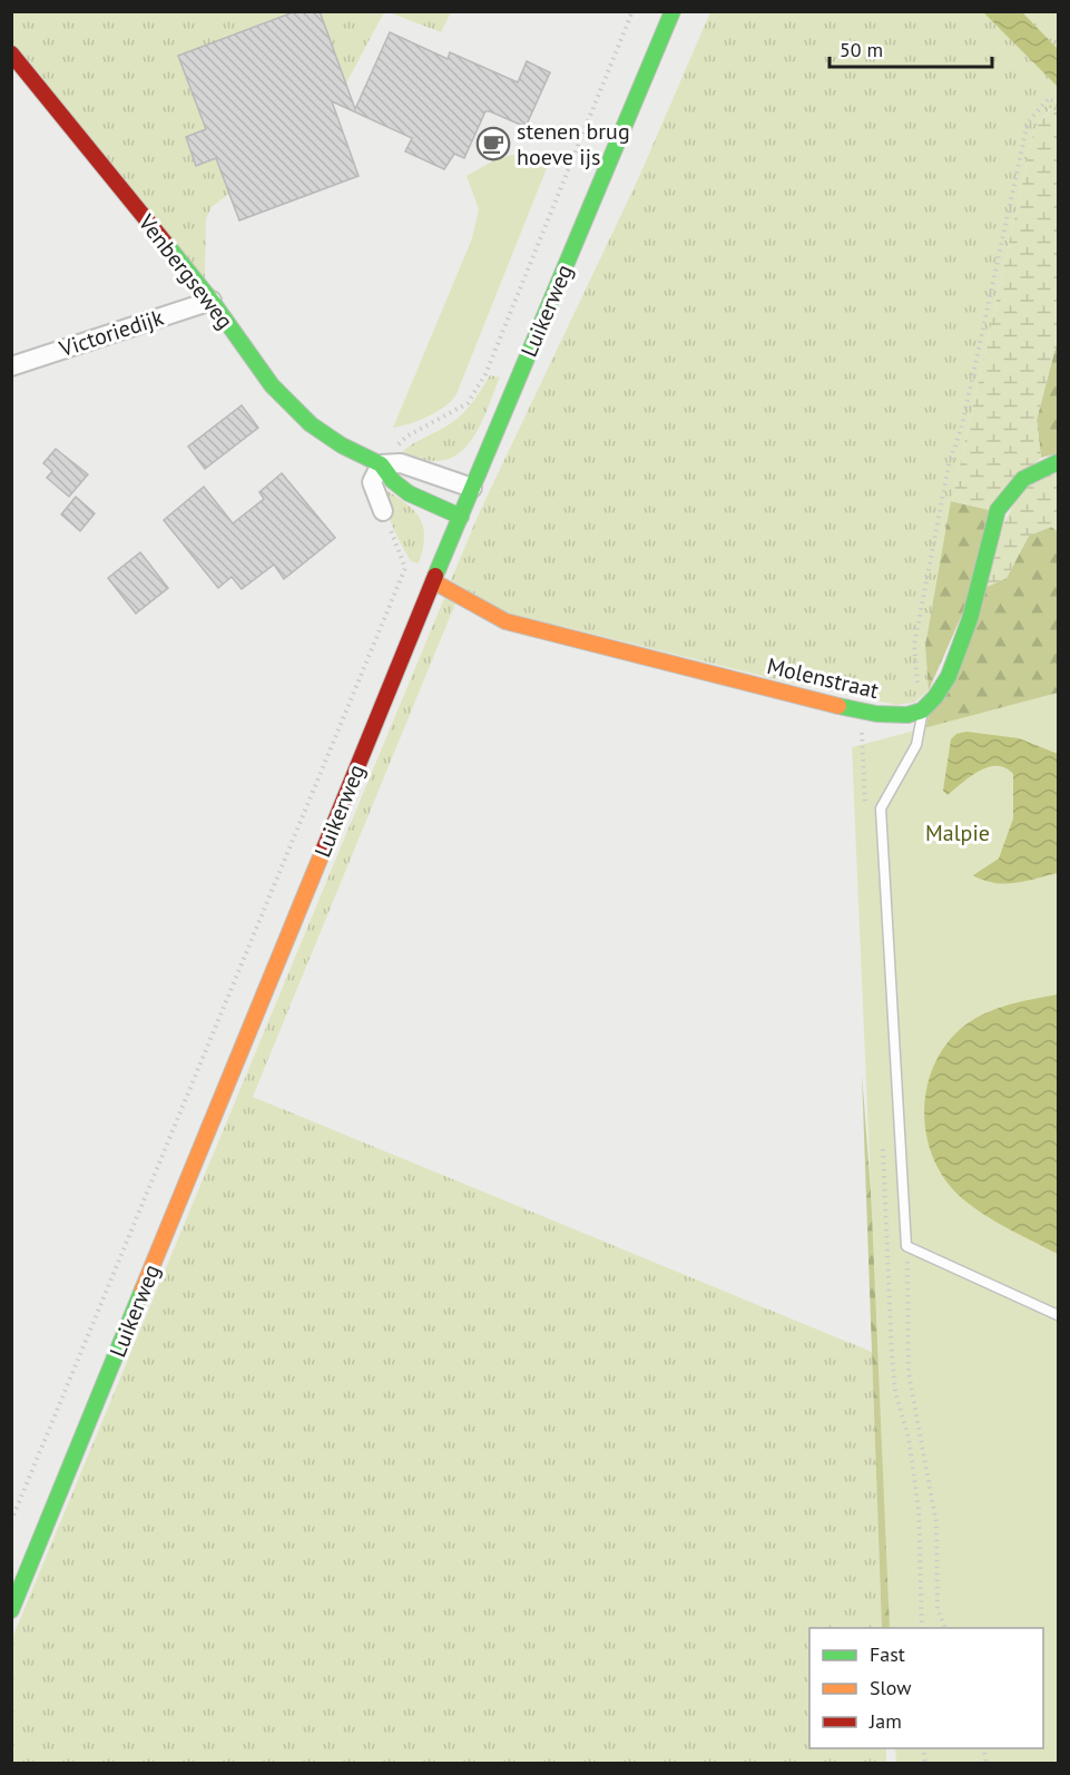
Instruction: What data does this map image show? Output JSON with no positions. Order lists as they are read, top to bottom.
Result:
{
  "streets": {
    "main road": ["Venbergseweg", "Luikerweg", "Molenstraat"],
    "street": ["Victoriedijk"]
  },
  "crossings": [
    ["Venbergseweg", "Luikerweg"],
    ["Venbergseweg", "Victoriedijk"],
    ["Luikerweg", "Molenstraat"]
  ],
  "parks": ["Malpie"],
  "places": {
    "cafe": ["stenen brug hoeve ijs"]
  },
  "legend": ["Fast", "Slow", "Jam"],
  "scale_bar": "50 m"
}
